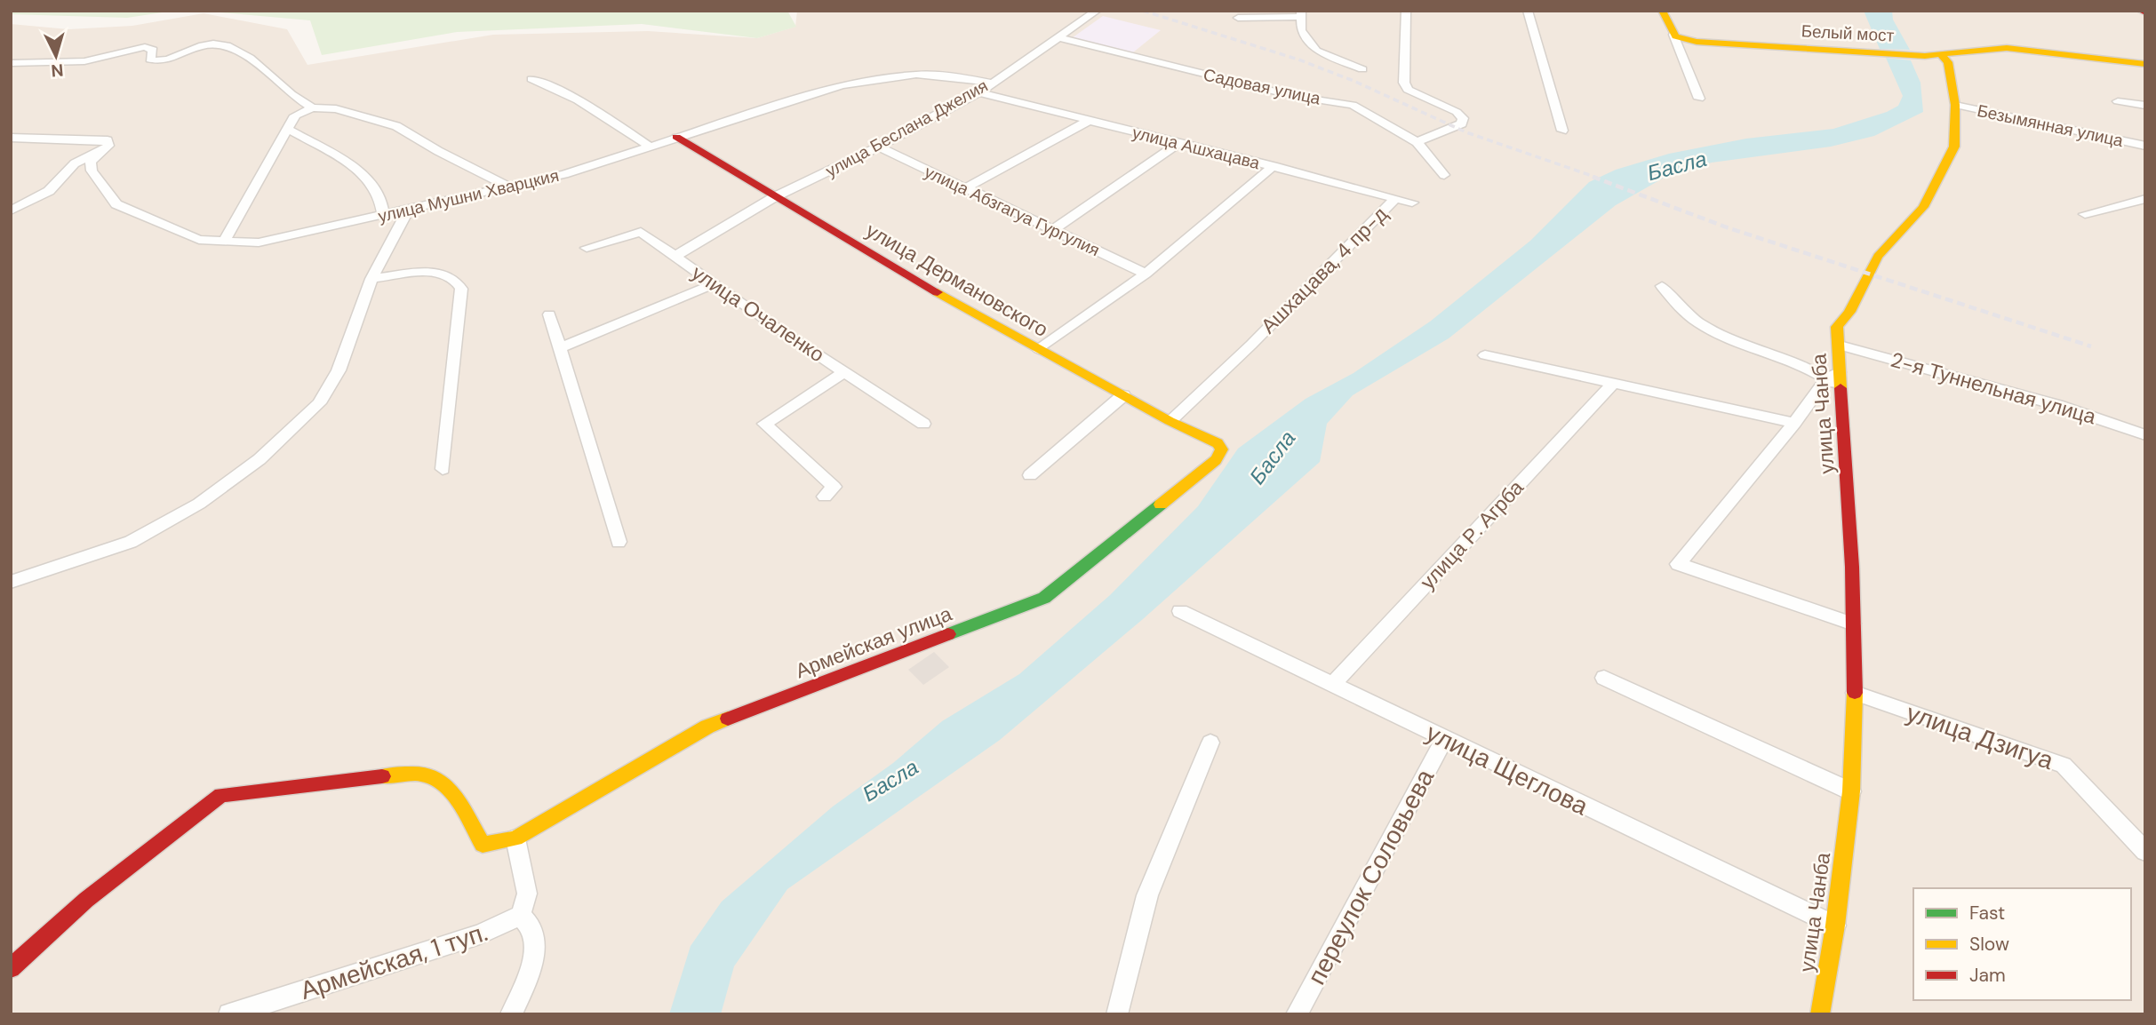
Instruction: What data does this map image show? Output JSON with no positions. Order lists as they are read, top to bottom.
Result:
{
  "streets": {
    "main road": [
      "Белый мост",
      "улица Дермановского",
      "улица Чанба",
      "Армейская улица"
    ],
    "street": [
      "Садовая улица",
      "Безымянная улица",
      "улица Беслана Джелия",
      "улица Ашхацава",
      "улица Мушни Хварцкия",
      "улица Абзгагуа Гургулия",
      "Ашхацава, 4 пр-д",
      "улица Очаленко",
      "2-я Туннельная улица",
      "улица Р. Агрба",
      "улица Дзигуа",
      "улица Щеглова",
      "переулок Соловьева",
      "Армейская, 1 туп."
    ]
  },
  "crossings": [
    ["Белый мост", "улица Чанба"],
    ["Садовая улица", "улица Беслана Джелия"],
    ["Безымянная улица", "улица Чанба"],
    ["улица Беслана Джелия", "улица Ашхацава"],
    ["улица Беслана Джелия", "улица Мушни Хварцкия"],
    ["улица Беслана Джелия", "улица Абзгагуа Гургулия"],
    ["улица Беслана Джелия", "улица Дермановского"],
    ["улица Беслана Джелия", "улица Очаленко"],
    ["улица Ашхацава", "Ашхацава, 4 пр-д"],
    ["улица Мушни Хварцкия", "улица Дермановского"],
    ["Ашхацава, 4 пр-д", "улица Дермановского"],
    ["улица Дермановского", "Армейская улица"],
    ["2-я Туннельная улица", "улица Чанба"],
    ["улица Чанба", "улица Дзигуа"],
    ["улица Чанба", "улица Щеглова"],
    ["улица Р. Агрба", "улица Щеглова"],
    ["улица Щеглова", "переулок Соловьева"]
  ],
  "water": ["Басла"],
  "legend": ["Fast", "Slow", "Jam"],
  "north": "bottom"
}
